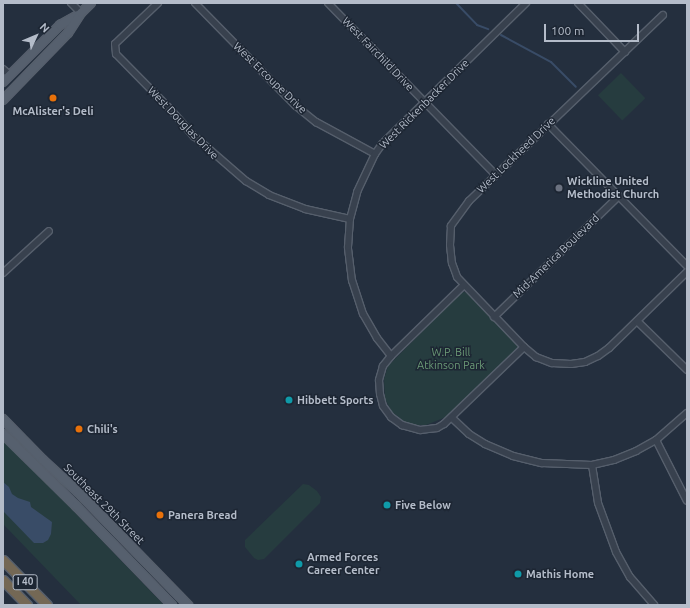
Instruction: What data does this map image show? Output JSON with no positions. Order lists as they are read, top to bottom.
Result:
{
  "streets": {
    "highway": ["I 40"],
    "main road": ["Southeast 29th Street"],
    "street": [
      "West Fairchild Drive",
      "West Ercoupe Drive",
      "West Rickenbacker Drive",
      "West Douglas Drive",
      "West Lockheed Drive",
      "Mid-America Boulevard"
    ]
  },
  "crossings": [
    ["West Fairchild Drive", "West Rickenbacker Drive"],
    ["West Fairchild Drive", "West Lockheed Drive"],
    ["West Ercoupe Drive", "West Rickenbacker Drive"],
    ["West Rickenbacker Drive", "West Douglas Drive"],
    ["West Lockheed Drive", "Mid-America Boulevard"]
  ],
  "parks": ["W.P. Bill Atkinson Park"],
  "places": [
    "McAlister's Deli",
    "Wickline United Methodist Church",
    "Hibbett Sports",
    "Chili's",
    "Five Below",
    "Panera Bread",
    "Armed Forces Career Center",
    "Mathis Home"
  ],
  "scale_bar": "100 m",
  "north": "top right"
}
